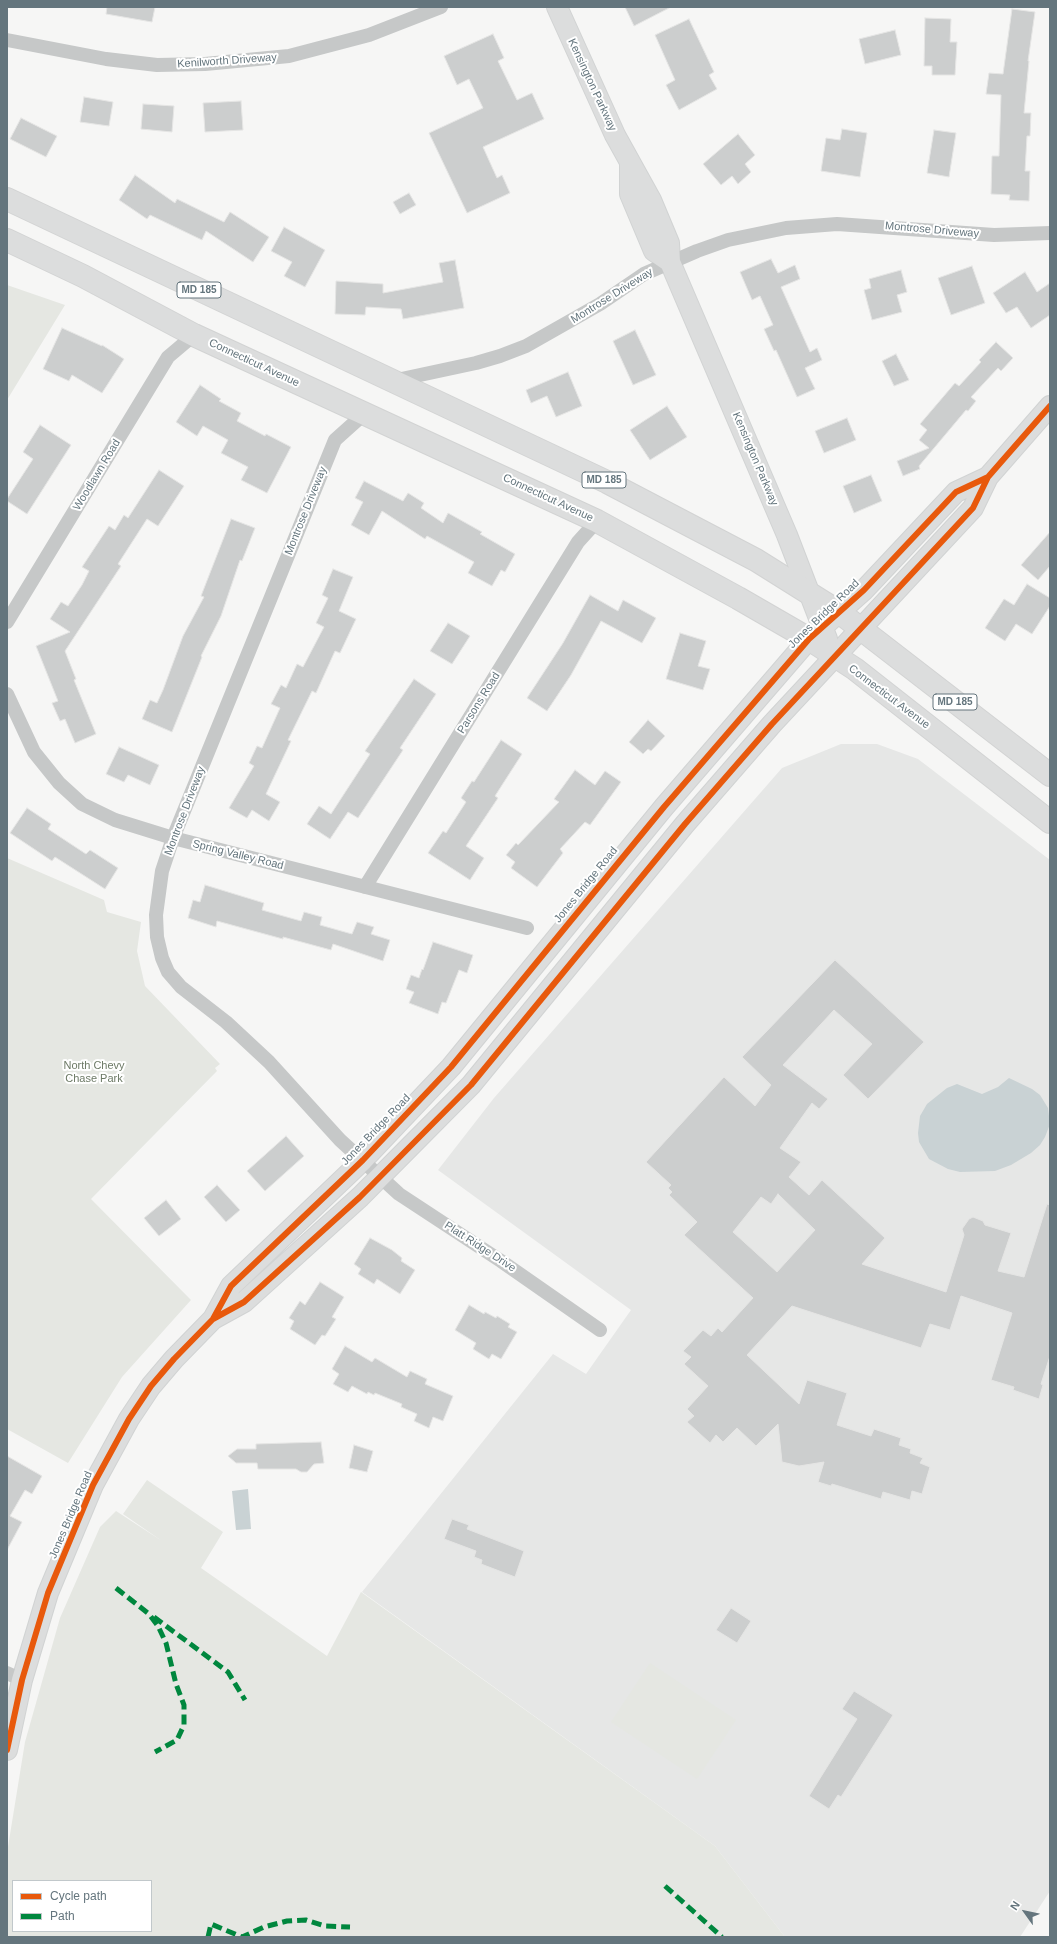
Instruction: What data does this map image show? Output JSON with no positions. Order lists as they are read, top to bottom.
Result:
{
  "streets": {
    "main road": [
      "Kensington Parkway",
      "MD 185",
      "Connecticut Avenue",
      "Jones Bridge Road"
    ],
    "street": [
      "Kenilworth Driveway",
      "Montrose Driveway",
      "Woodlawn Road",
      "Parsons Road",
      "Spring Valley Road",
      "Platt Ridge Drive"
    ]
  },
  "crossings": [
    ["Kensington Parkway", "Montrose Driveway"],
    ["Kensington Parkway", "MD 185"],
    ["Kensington Parkway", "Connecticut Avenue"],
    ["Kensington Parkway", "Jones Bridge Road"],
    ["Montrose Driveway", "MD 185"],
    ["Montrose Driveway", "Connecticut Avenue"],
    ["Montrose Driveway", "Jones Bridge Road"],
    ["Montrose Driveway", "Spring Valley Road"],
    ["Montrose Driveway", "Platt Ridge Drive"],
    ["MD 185", "Jones Bridge Road"],
    ["Connecticut Avenue", "Woodlawn Road"],
    ["Connecticut Avenue", "Jones Bridge Road"],
    ["Connecticut Avenue", "Parsons Road"],
    ["Jones Bridge Road", "Platt Ridge Drive"],
    ["Parsons Road", "Spring Valley Road"]
  ],
  "parks": ["North Chevy Chase Park"],
  "legend": ["Cycle path", "Path"],
  "north": "top left"
}
